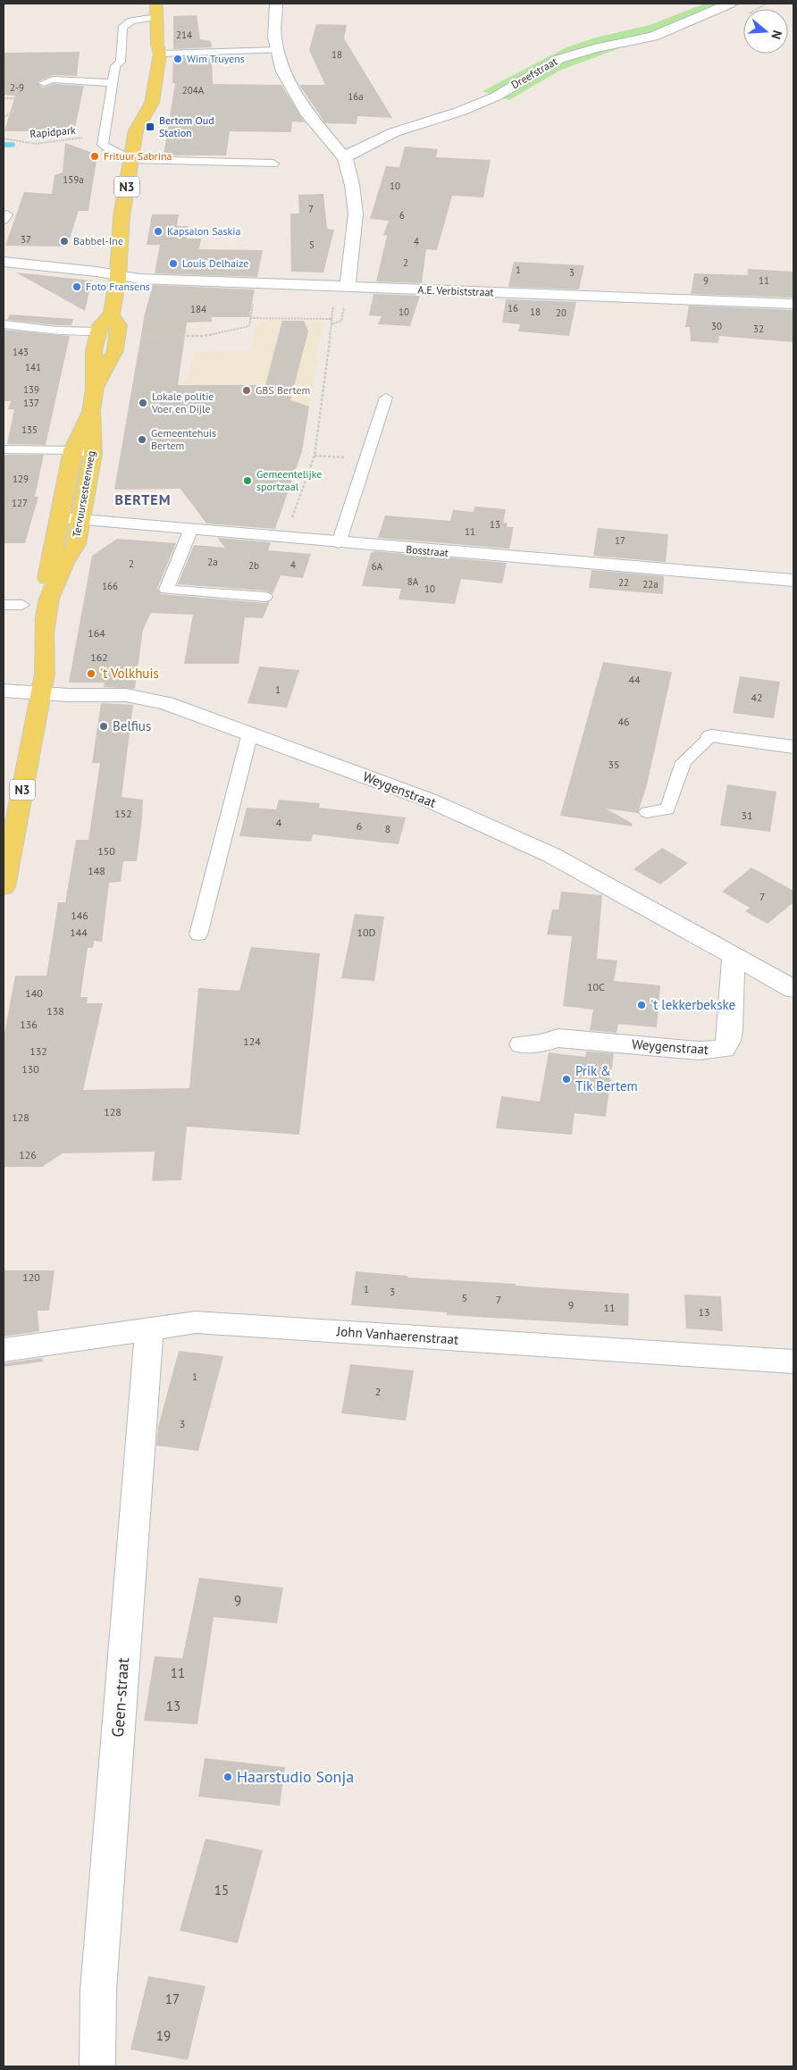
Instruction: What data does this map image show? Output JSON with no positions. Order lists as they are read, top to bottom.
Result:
{
  "streets": {
    "main road": ["N3", "Tervuursesteenweg"],
    "street": [
      "Dreefstraat",
      "A.E. Verbiststraat",
      "Bosstraat",
      "Weygenstraat",
      "John Vanhaerenstraat",
      "Geen-straat"
    ],
    "path": ["Rapidpark"]
  },
  "crossings": [
    ["A.E. Verbiststraat", "Tervuursesteenweg"],
    ["Tervuursesteenweg", "Bosstraat"],
    ["Tervuursesteenweg", "Weygenstraat"],
    ["John Vanhaerenstraat", "Geen-straat"]
  ],
  "districts": ["BERTEM"],
  "places": {
    "other": [
      "Wim Truyens",
      "Frituur Sabrina",
      "Kapsalon Saskia",
      "Babbel-Ine",
      "Louis Delhaize",
      "Foto Fransens",
      "GBS Bertem",
      "Lokale politie Voer en Dijle",
      "Gemeentehuis Bertem",
      "Gemeentelijke sportzaal",
      "'t Volkhuis",
      "Belfius",
      "'t lekkerbekske",
      "Prik & Tik Bertem",
      "Haarstudio Sonja"
    ],
    "transit": ["Bertem Oud Station"]
  },
  "house_numbers": [
    "214",
    "18",
    "2-9",
    "204A",
    "16a",
    "159a",
    "10",
    "7",
    "6",
    "37",
    "4",
    "5",
    "2",
    "1",
    "3",
    "9",
    "11",
    "16",
    "184",
    "10",
    "18",
    "20",
    "30",
    "32",
    "143",
    "141",
    "139",
    "137",
    "135",
    "129",
    "127",
    "13",
    "11",
    "17",
    "2a",
    "2",
    "4",
    "2b",
    "6A",
    "8A",
    "22",
    "22a",
    "166",
    "10",
    "164",
    "162",
    "44",
    "1",
    "42",
    "46",
    "35",
    "152",
    "31",
    "4",
    "6",
    "8",
    "150",
    "148",
    "7",
    "146",
    "144",
    "10D",
    "10C",
    "140",
    "138",
    "136",
    "124",
    "132",
    "130",
    "128",
    "128",
    "126",
    "120",
    "1",
    "3",
    "5",
    "7",
    "9",
    "11",
    "13",
    "1",
    "2",
    "3",
    "9",
    "11",
    "13",
    "15",
    "17",
    "19"
  ],
  "north": "right"
}
